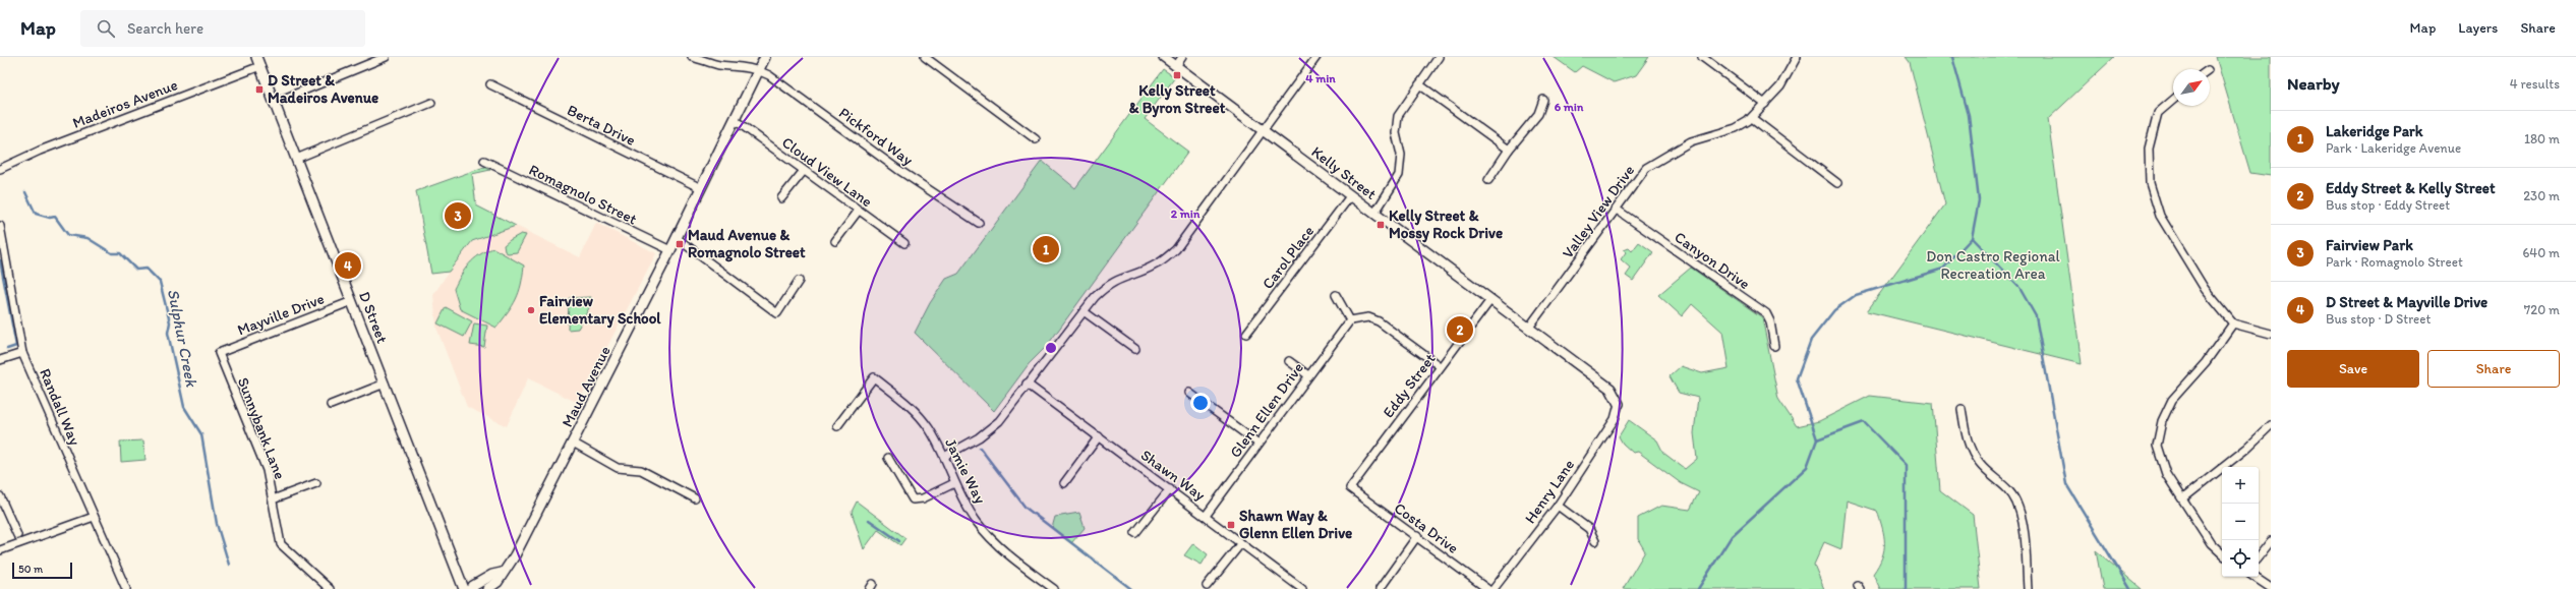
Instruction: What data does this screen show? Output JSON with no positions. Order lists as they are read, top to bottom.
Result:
{
  "streets": {
    "street": [
      "Madeiros Avenue",
      "Berta Drive",
      "Pickford Way",
      "Cloud View Lane",
      "Kelly Street",
      "Romagnolo Street",
      "Valley View Drive",
      "Carol Place",
      "Canyon Drive",
      "Mayville Drive",
      "D Street",
      "Eddy Street",
      "Maud Avenue",
      "Randall Way",
      "Glenn Ellen Drive",
      "Sunnybank Lane",
      "Jamie Way",
      "Shawn Way",
      "Henry Lane",
      "Costa Drive"
    ]
  },
  "crossings": [
    ["Madeiros Avenue", "D Street"],
    ["Berta Drive", "Maud Avenue"],
    ["Pickford Way", "Maud Avenue"],
    ["Cloud View Lane", "Maud Avenue"],
    ["Kelly Street", "Valley View Drive"],
    ["Kelly Street", "Carol Place"],
    ["Kelly Street", "Eddy Street"],
    ["Kelly Street", "Henry Lane"],
    ["Romagnolo Street", "Maud Avenue"],
    ["Valley View Drive", "Canyon Drive"],
    ["Mayville Drive", "D Street"],
    ["Mayville Drive", "Sunnybank Lane"],
    ["Eddy Street", "Costa Drive"],
    ["Glenn Ellen Drive", "Shawn Way"]
  ],
  "water": ["Sulphur Creek"],
  "parks": ["Don Castro Regional Recreation Area"],
  "places": {
    "transit": [
      "Kelly Street & Byron Street",
      "D Street & Madeiros Avenue",
      "Kelly Street & Mossy Rock Drive",
      "Maud Avenue & Romagnolo Street",
      "Shawn Way & Glenn Ellen Drive"
    ],
    "other": ["Fairview Elementary School"]
  },
  "scale_bar": "50 m",
  "north": "top right",
  "page": {
    "header": "Map",
    "search": "Search here",
    "nav": ["Map", "Layers", "Share"],
    "heading": ["Nearby", "4 results"],
    "list": [
      {
        "mark": "1",
        "name": "Lakeridge Park",
        "note": "Park · Lakeridge Avenue",
        "value": "180 m"
      },
      {
        "mark": "2",
        "name": "Eddy Street & Kelly Street",
        "note": "Bus stop · Eddy Street",
        "value": "230 m"
      },
      {
        "mark": "3",
        "name": "Fairview Park",
        "note": "Park · Romagnolo Street",
        "value": "640 m"
      },
      {
        "mark": "4",
        "name": "D Street & Mayville Drive",
        "note": "Bus stop · D Street",
        "value": "720 m"
      }
    ],
    "pins": [
      "3",
      "1",
      "4",
      "2"
    ],
    "buttons": ["Save", "Share"],
    "map_buttons": ["+", "−"],
    "scale": "50 m"
  },
  "rings": ["4 min", "6 min", "2 min"]
}
